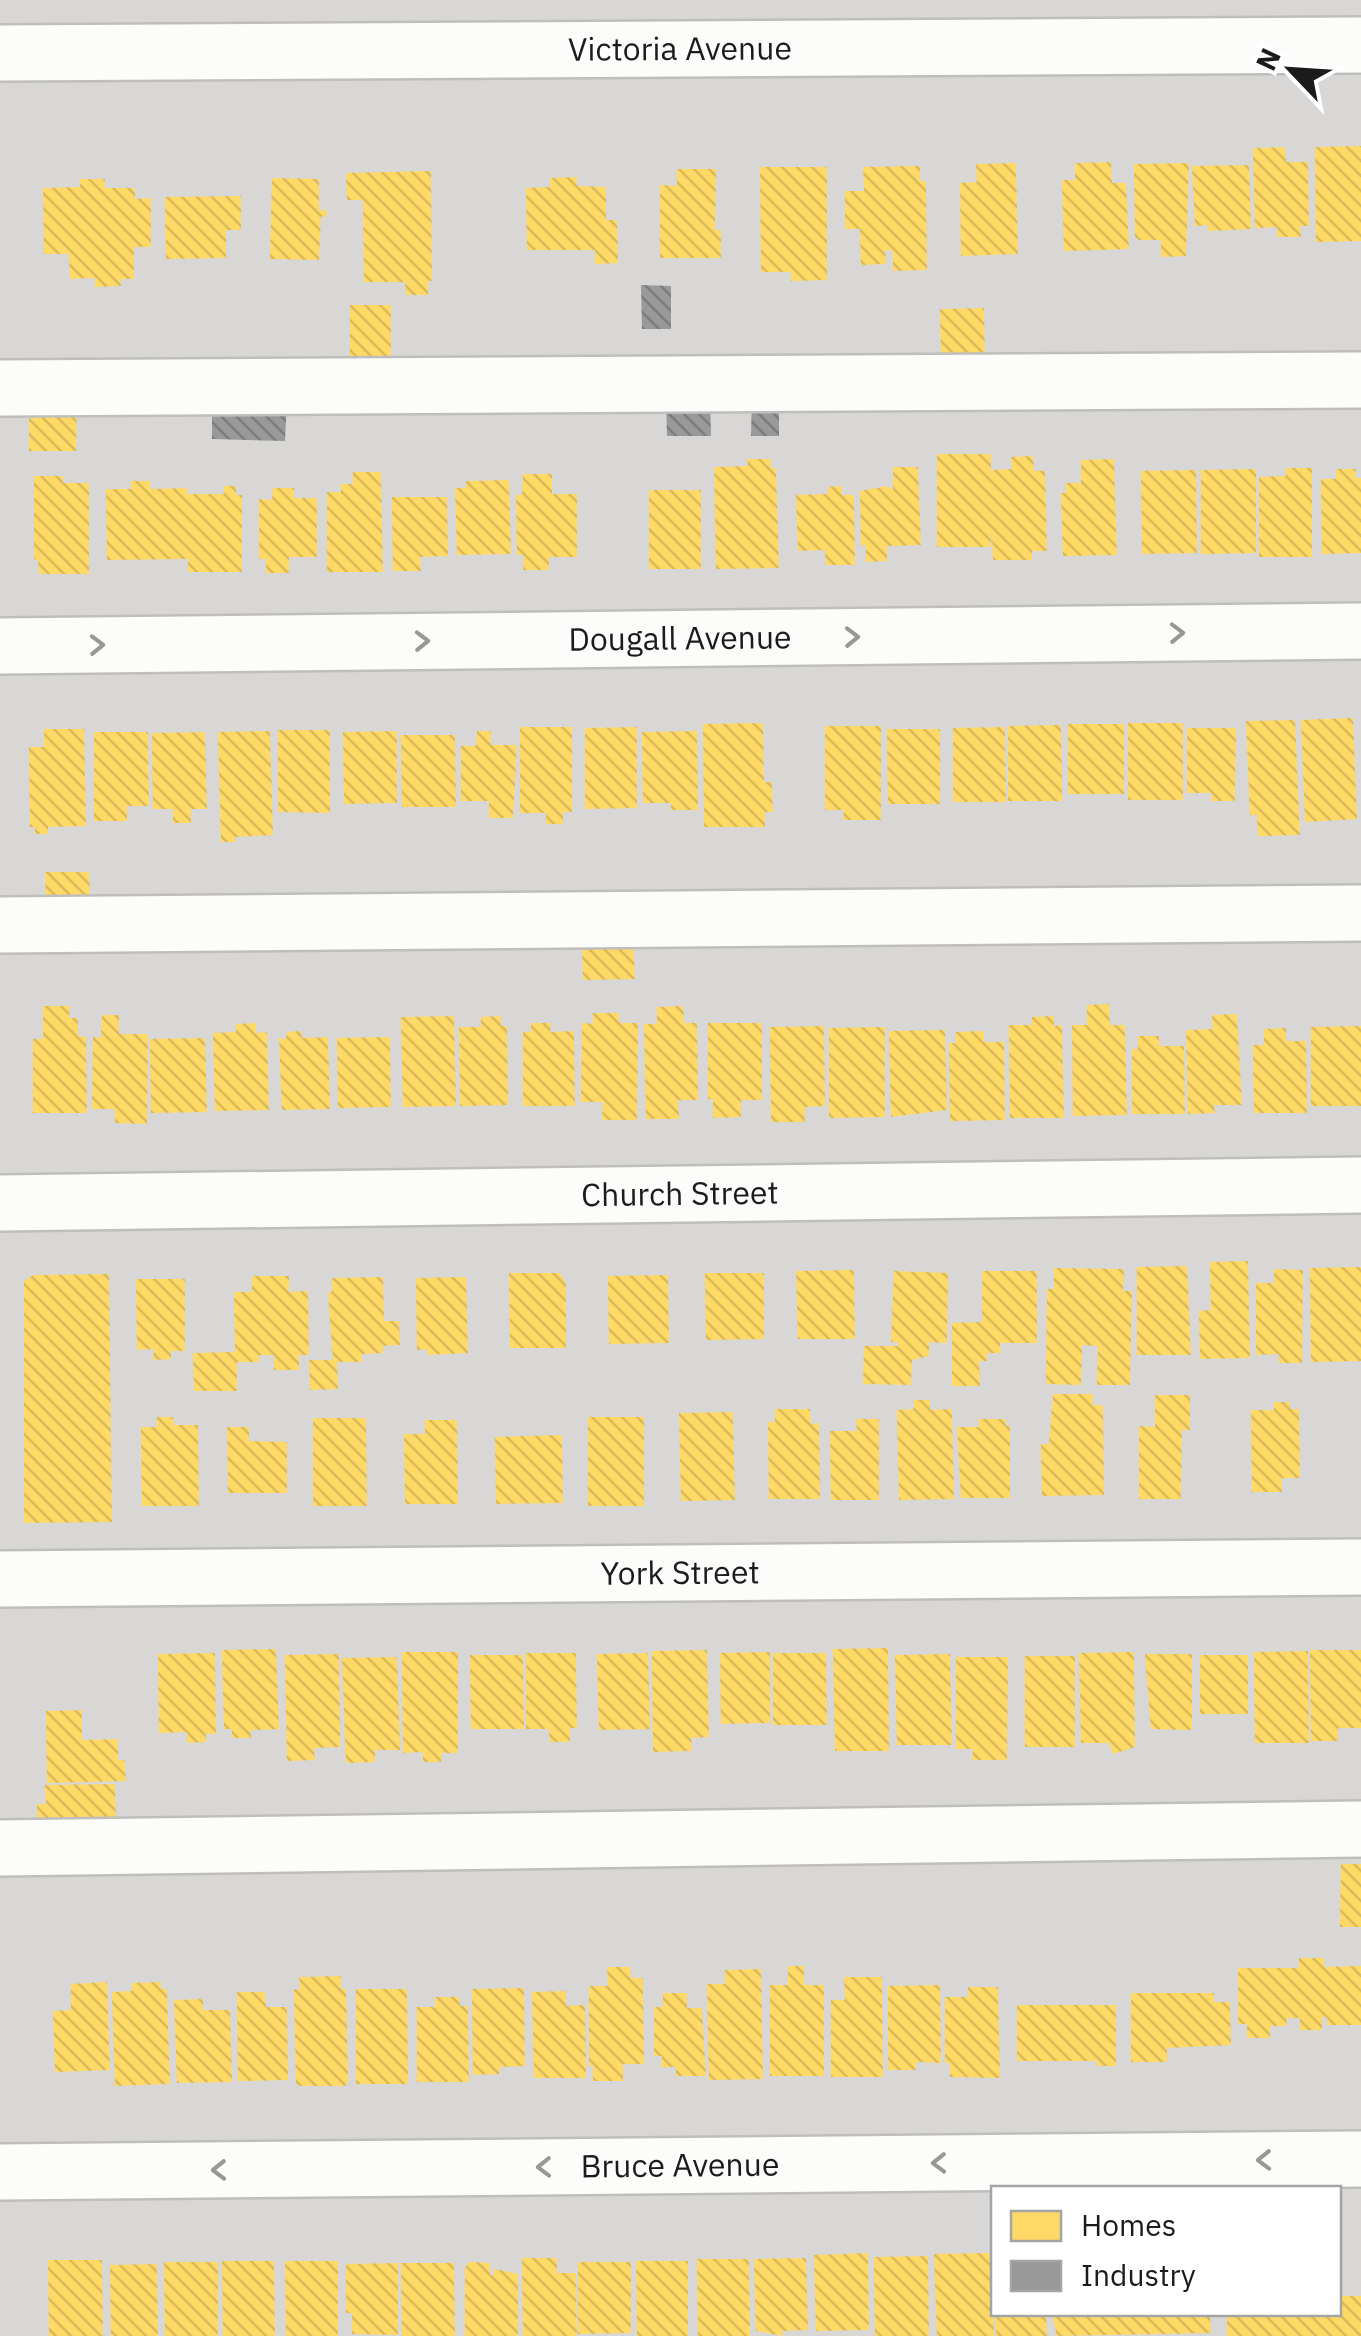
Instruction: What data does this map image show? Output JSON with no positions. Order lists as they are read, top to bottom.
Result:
{
  "streets": {
    "street": [
      "Victoria Avenue",
      "Dougall Avenue",
      "Church Street",
      "York Street",
      "Bruce Avenue"
    ]
  },
  "legend": ["Homes", "Industry"],
  "north": "top left"
}
